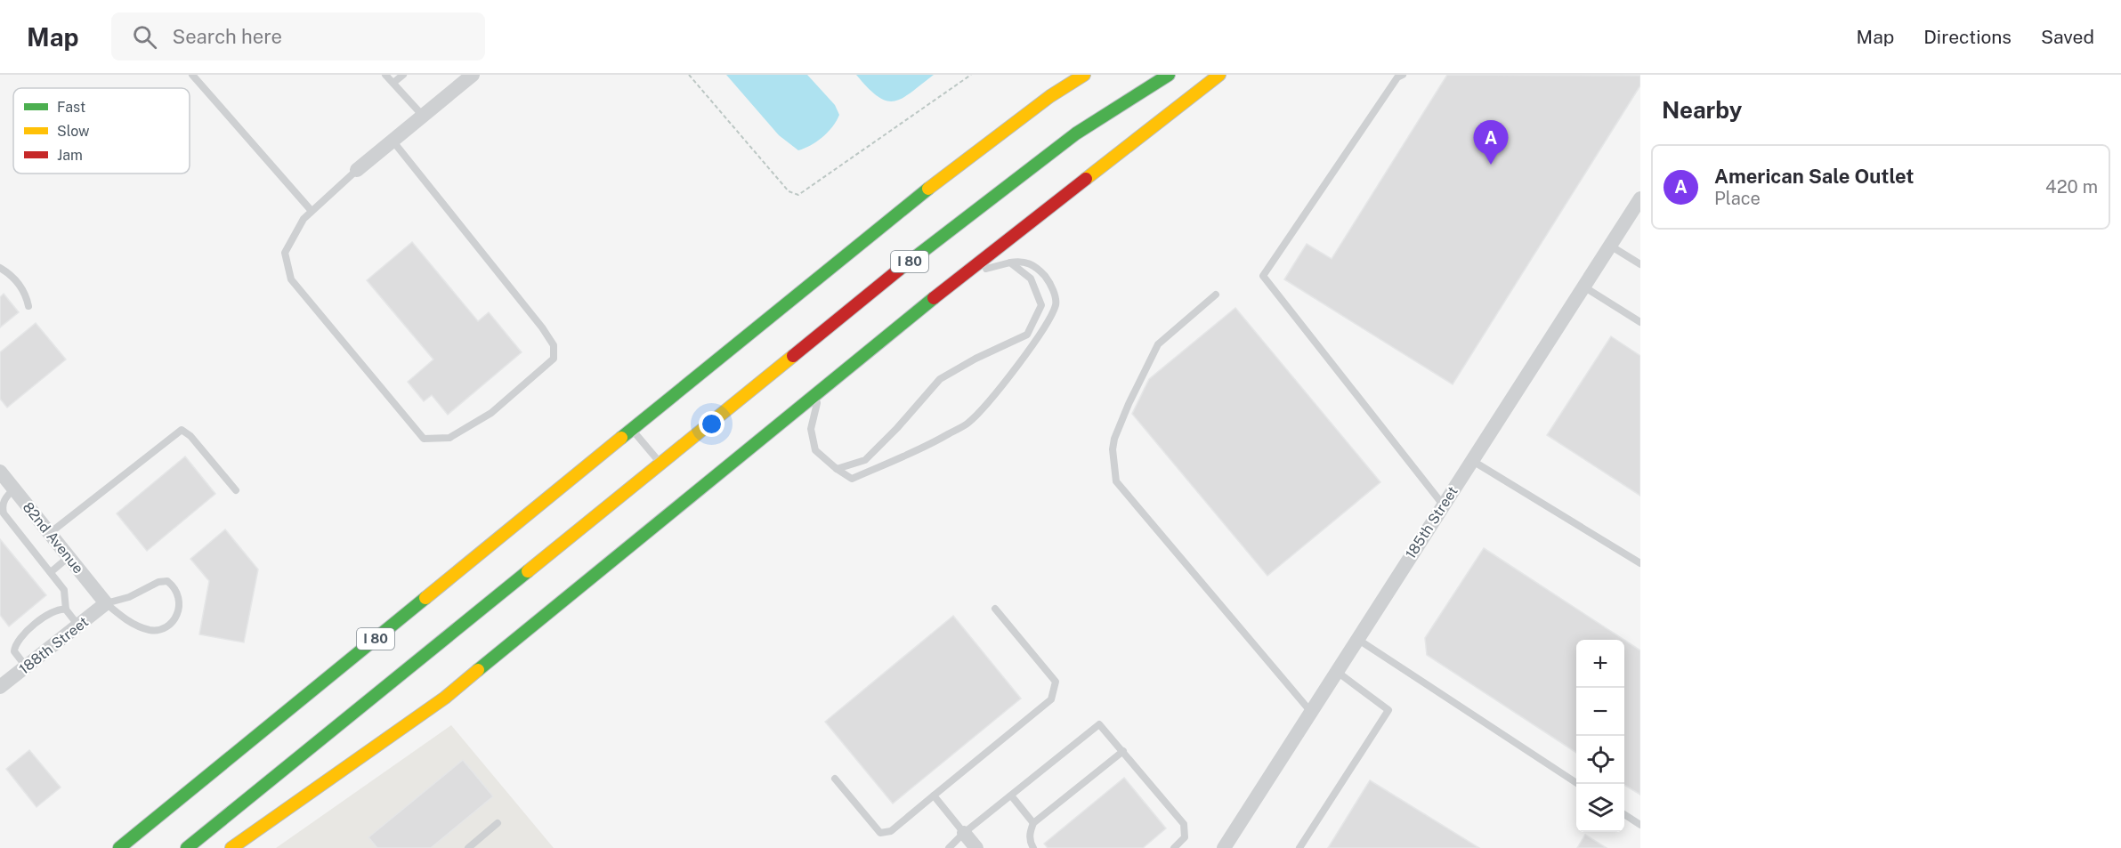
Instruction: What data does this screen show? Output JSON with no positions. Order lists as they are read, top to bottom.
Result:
{
  "streets": {
    "highway": ["I 80"],
    "street": ["185th Street", "82nd Avenue", "188th Street"]
  },
  "crossings": [
    ["82nd Avenue", "188th Street"]
  ],
  "legend": ["Fast", "Slow", "Jam"],
  "page": {
    "header": "Map",
    "search": "Search here",
    "nav": ["Map", "Directions", "Saved"],
    "heading": "Nearby",
    "pins": "A",
    "list": [
      {
        "mark": "A",
        "name": "American Sale Outlet",
        "note": "Place",
        "value": "420 m"
      }
    ],
    "map_buttons": ["+", "−"]
  }
}
